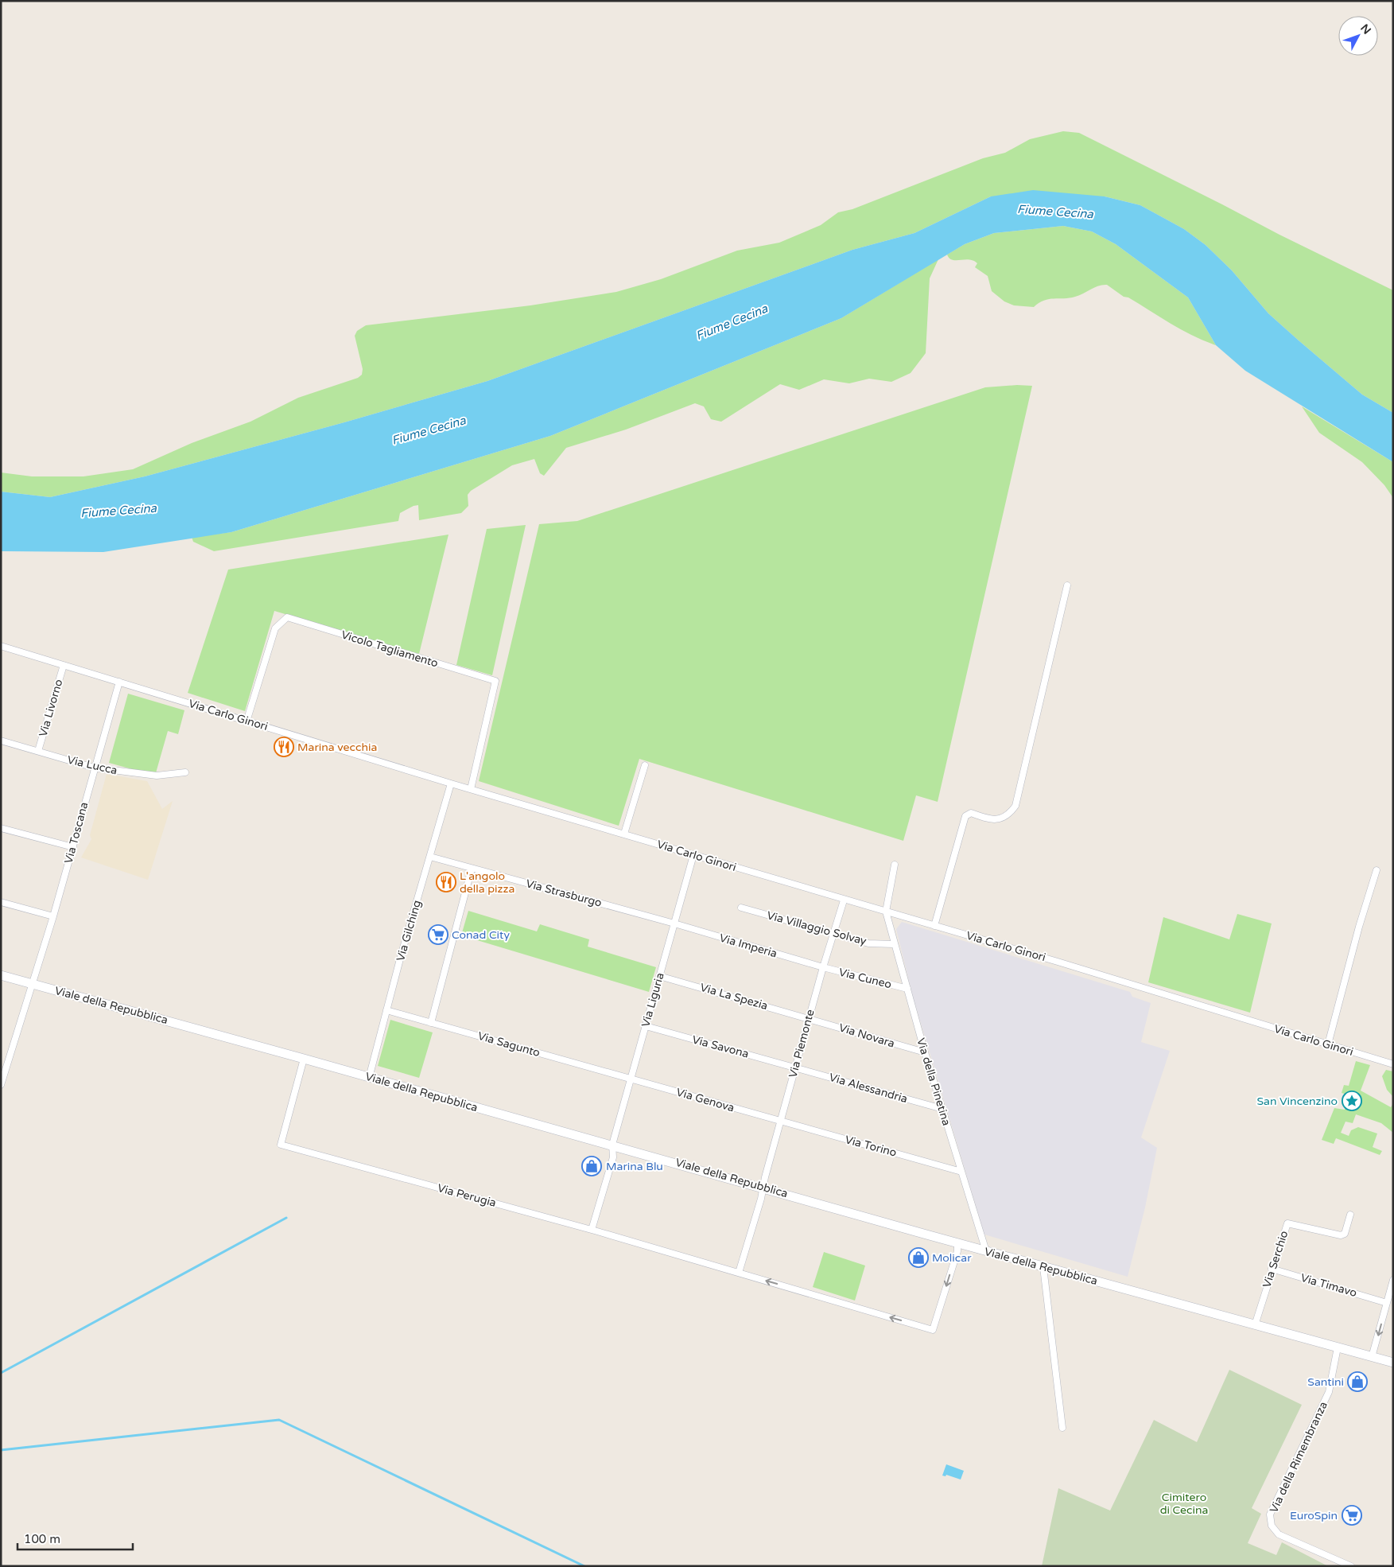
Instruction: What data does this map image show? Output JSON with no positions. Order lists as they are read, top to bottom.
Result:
{
  "streets": {
    "street": [
      "Vicolo Tagliamento",
      "Via Livorno",
      "Via Carlo Ginori",
      "Via Lucca",
      "Via Toscana",
      "Via Strasburgo",
      "Via Villaggio Solvay",
      "Via Gilching",
      "Via Imperia",
      "Via Cuneo",
      "Via La Spezia",
      "Via Liguria",
      "Viale della Repubblica",
      "Via Novara",
      "Via Piemonte",
      "Via Sagunto",
      "Via Savona",
      "Via della Pinetina",
      "Via Alessandria",
      "Via Genova",
      "Via Torino",
      "Via Perugia",
      "Via Serchio",
      "Via Timavo",
      "Via della Rimembranza"
    ]
  },
  "crossings": [
    ["Vicolo Tagliamento", "Via Carlo Ginori"],
    ["Via Livorno", "Via Carlo Ginori"],
    ["Via Livorno", "Via Lucca"],
    ["Via Carlo Ginori", "Via Toscana"],
    ["Via Carlo Ginori", "Via Gilching"],
    ["Via Carlo Ginori", "Via Liguria"],
    ["Via Carlo Ginori", "Via Piemonte"],
    ["Via Carlo Ginori", "Via della Pinetina"],
    ["Via Lucca", "Via Toscana"],
    ["Via Toscana", "Viale della Repubblica"],
    ["Via Strasburgo", "Via Gilching"],
    ["Via Strasburgo", "Via Imperia"],
    ["Via Strasburgo", "Via Liguria"],
    ["Via Villaggio Solvay", "Via Piemonte"],
    ["Via Villaggio Solvay", "Via della Pinetina"],
    ["Via Gilching", "Viale della Repubblica"],
    ["Via Gilching", "Via Sagunto"],
    ["Via Imperia", "Via Cuneo"],
    ["Via Imperia", "Via Liguria"],
    ["Via Imperia", "Via Piemonte"],
    ["Via Cuneo", "Via Piemonte"],
    ["Via Cuneo", "Via della Pinetina"],
    ["Via La Spezia", "Via Liguria"],
    ["Via La Spezia", "Via Novara"],
    ["Via La Spezia", "Via Piemonte"],
    ["Via Liguria", "Viale della Repubblica"],
    ["Via Liguria", "Via Sagunto"],
    ["Via Liguria", "Via Savona"],
    ["Via Liguria", "Via Genova"],
    ["Via Liguria", "Via Perugia"],
    ["Viale della Repubblica", "Via Piemonte"],
    ["Viale della Repubblica", "Via della Pinetina"],
    ["Viale della Repubblica", "Via Perugia"],
    ["Viale della Repubblica", "Via Serchio"],
    ["Viale della Repubblica", "Via della Rimembranza"],
    ["Via Novara", "Via Piemonte"],
    ["Via Novara", "Via della Pinetina"],
    ["Via Piemonte", "Via Savona"],
    ["Via Piemonte", "Via Alessandria"],
    ["Via Piemonte", "Via Genova"],
    ["Via Piemonte", "Via Torino"],
    ["Via Piemonte", "Via Perugia"],
    ["Via Sagunto", "Via Genova"],
    ["Via Savona", "Via Alessandria"],
    ["Via della Pinetina", "Via Alessandria"],
    ["Via della Pinetina", "Via Torino"],
    ["Via Genova", "Via Torino"],
    ["Via Serchio", "Via Timavo"]
  ],
  "water": ["Fiume Cecina"],
  "parks": ["Cimitero di Cecina"],
  "places": {
    "restaurant": ["Marina vecchia", "L'angolo della pizza"],
    "supermarket": ["Conad City", "EuroSpin"],
    "place": ["San Vincenzino"],
    "shop": ["Marina Blu", "Molicar", "Santini"]
  },
  "scale_bar": "100 m",
  "north": "top right"
}
